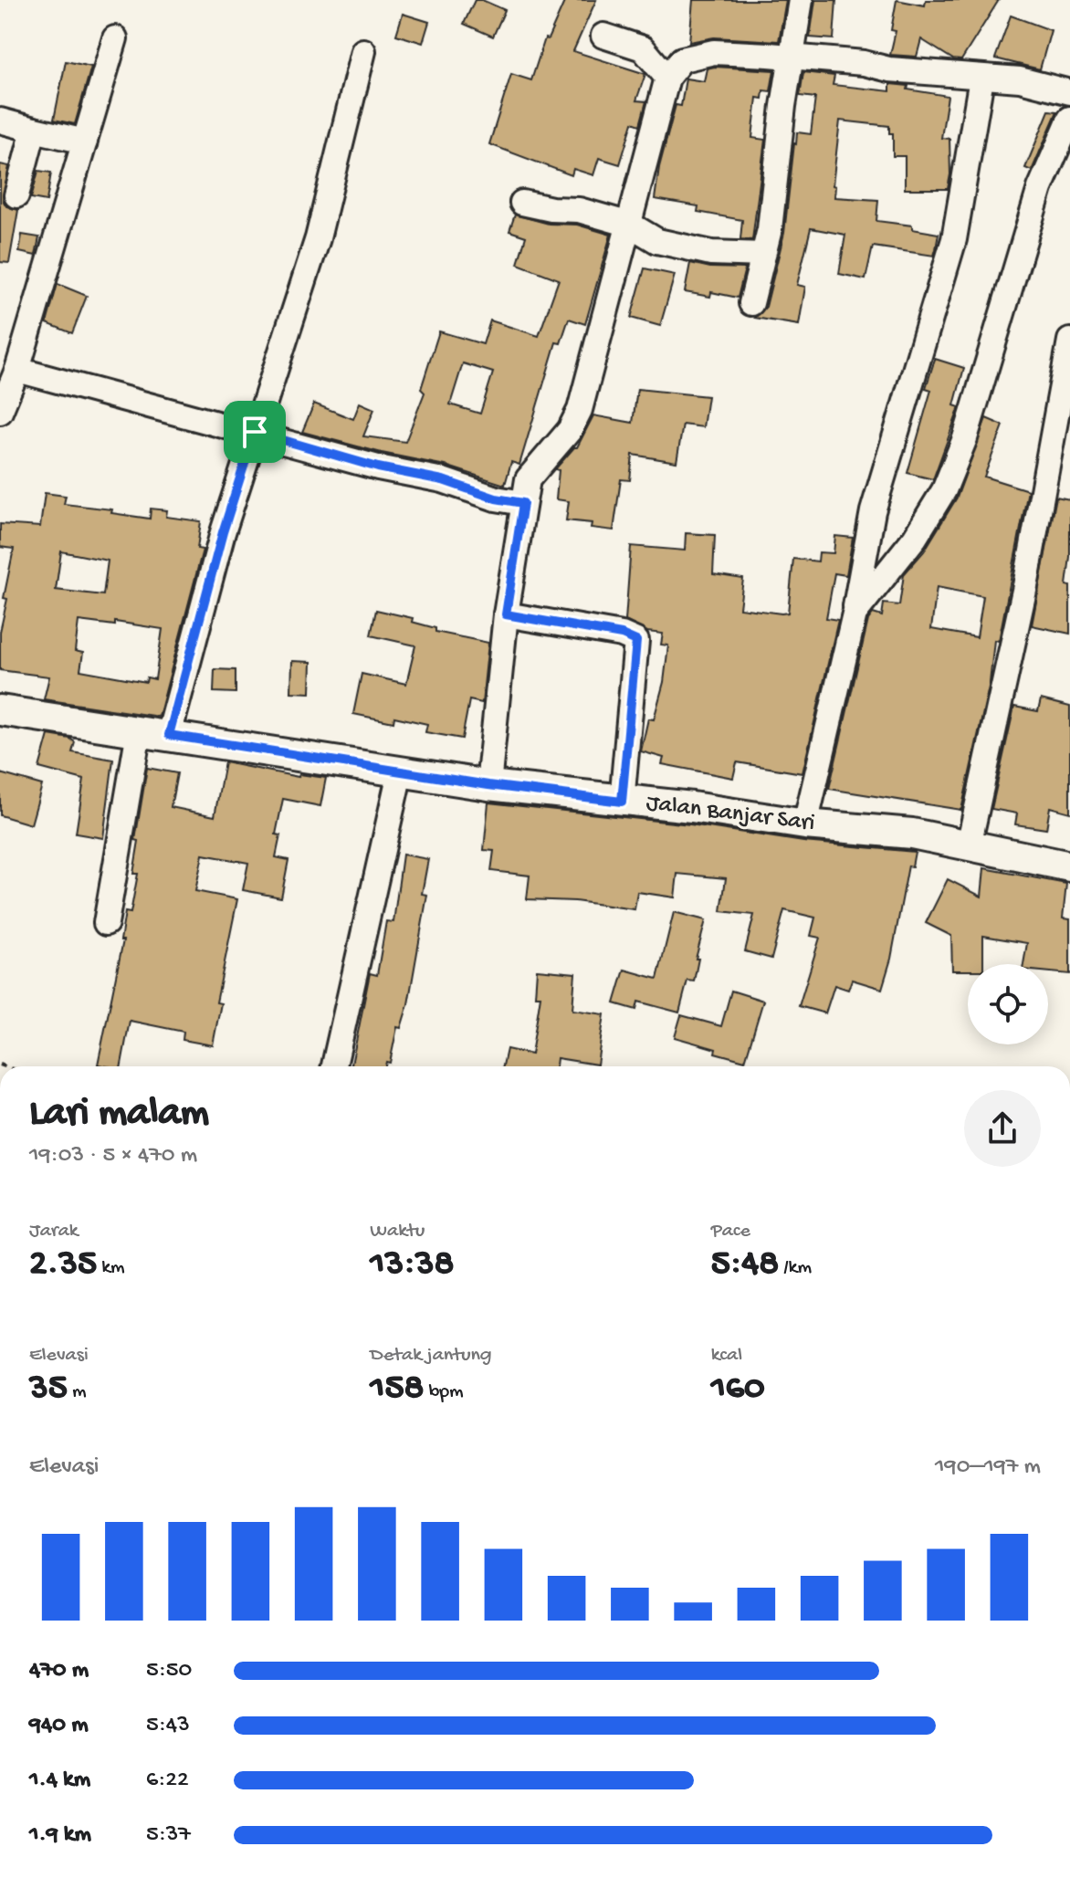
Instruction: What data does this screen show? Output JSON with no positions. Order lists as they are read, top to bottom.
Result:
{
  "streets": {
    "street": ["Jalan Banjar Sari"]
  },
  "page": {
    "heading": ["Lari malam", "19:03 · 5 × 470 m"],
    "stats": [
      ["Jarak", "2.35 km"],
      ["Waktu", "13:38"],
      ["Pace", "5:48 /km"],
      ["Elevasi", "35 m"],
      ["Detak jantung", "158 bpm"],
      ["kcal", "160"]
    ],
    "chart": ["Elevasi", "190–197 m"],
    "list": [
      {
        "name": "470 m",
        "note": "5:50"
      },
      {
        "name": "940 m",
        "note": "5:43"
      },
      {
        "name": "1.4 km",
        "note": "6:22"
      },
      {
        "name": "1.9 km",
        "note": "5:37"
      }
    ]
  }
}
